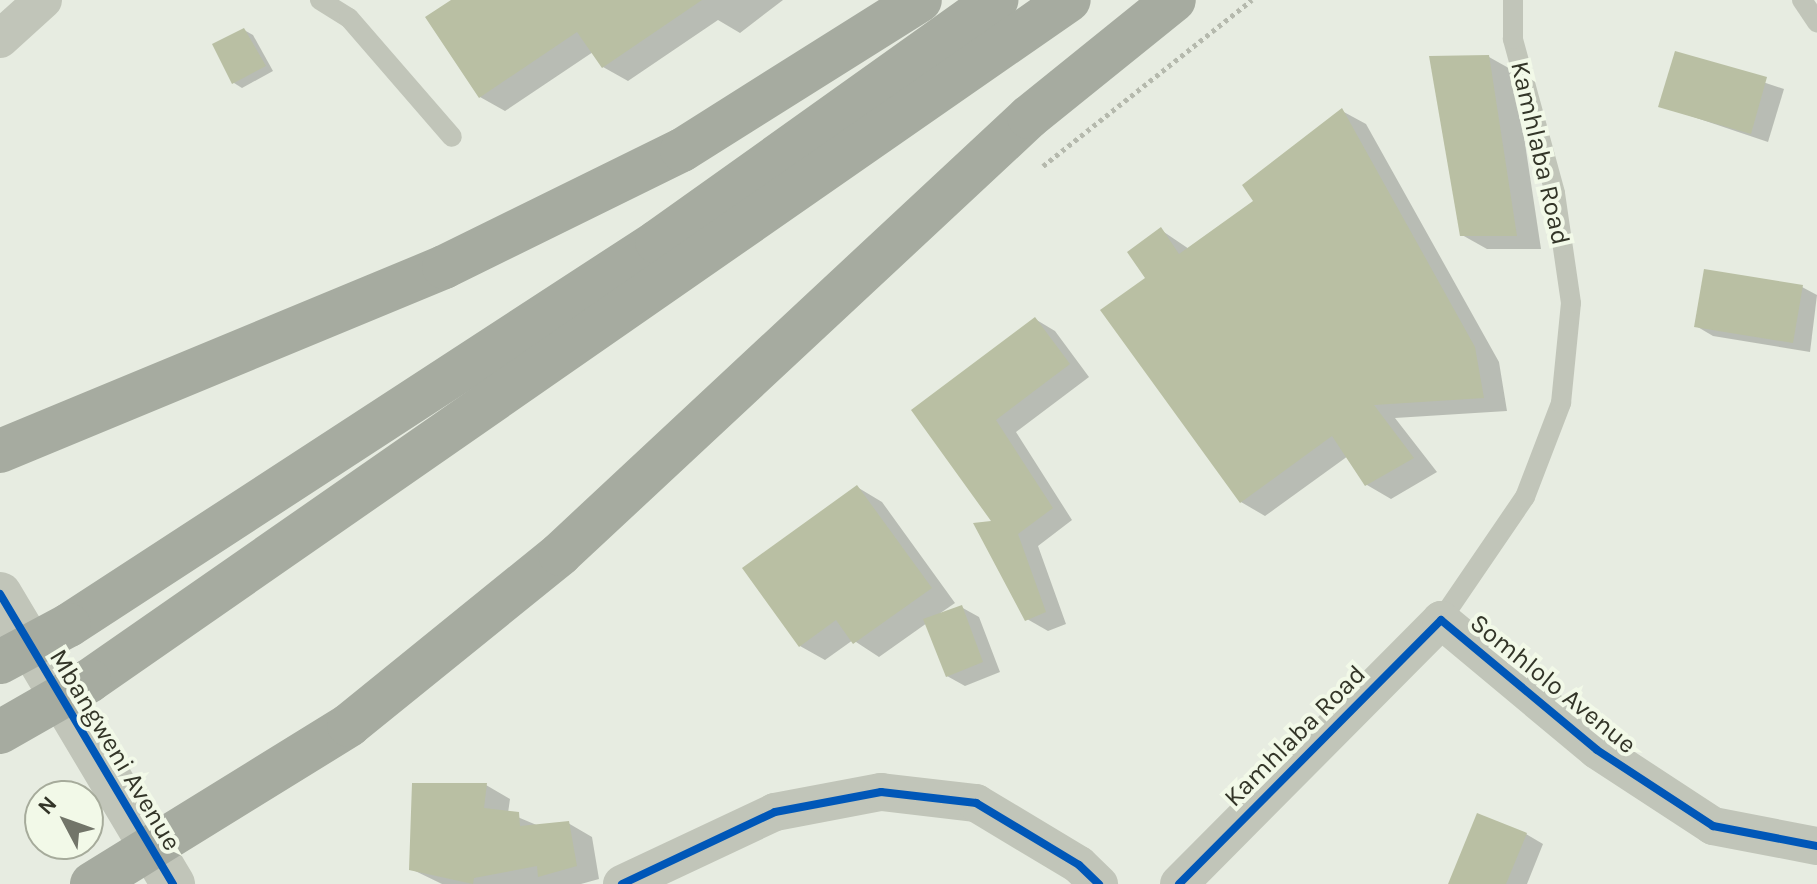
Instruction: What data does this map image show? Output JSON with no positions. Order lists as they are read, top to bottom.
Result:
{
  "streets": {
    "street": ["Kamhlaba Road", "Somhlolo Avenue", "Mbangweni Avenue"]
  },
  "crossings": [
    ["Kamhlaba Road", "Somhlolo Avenue"]
  ],
  "north": "top left"
}
